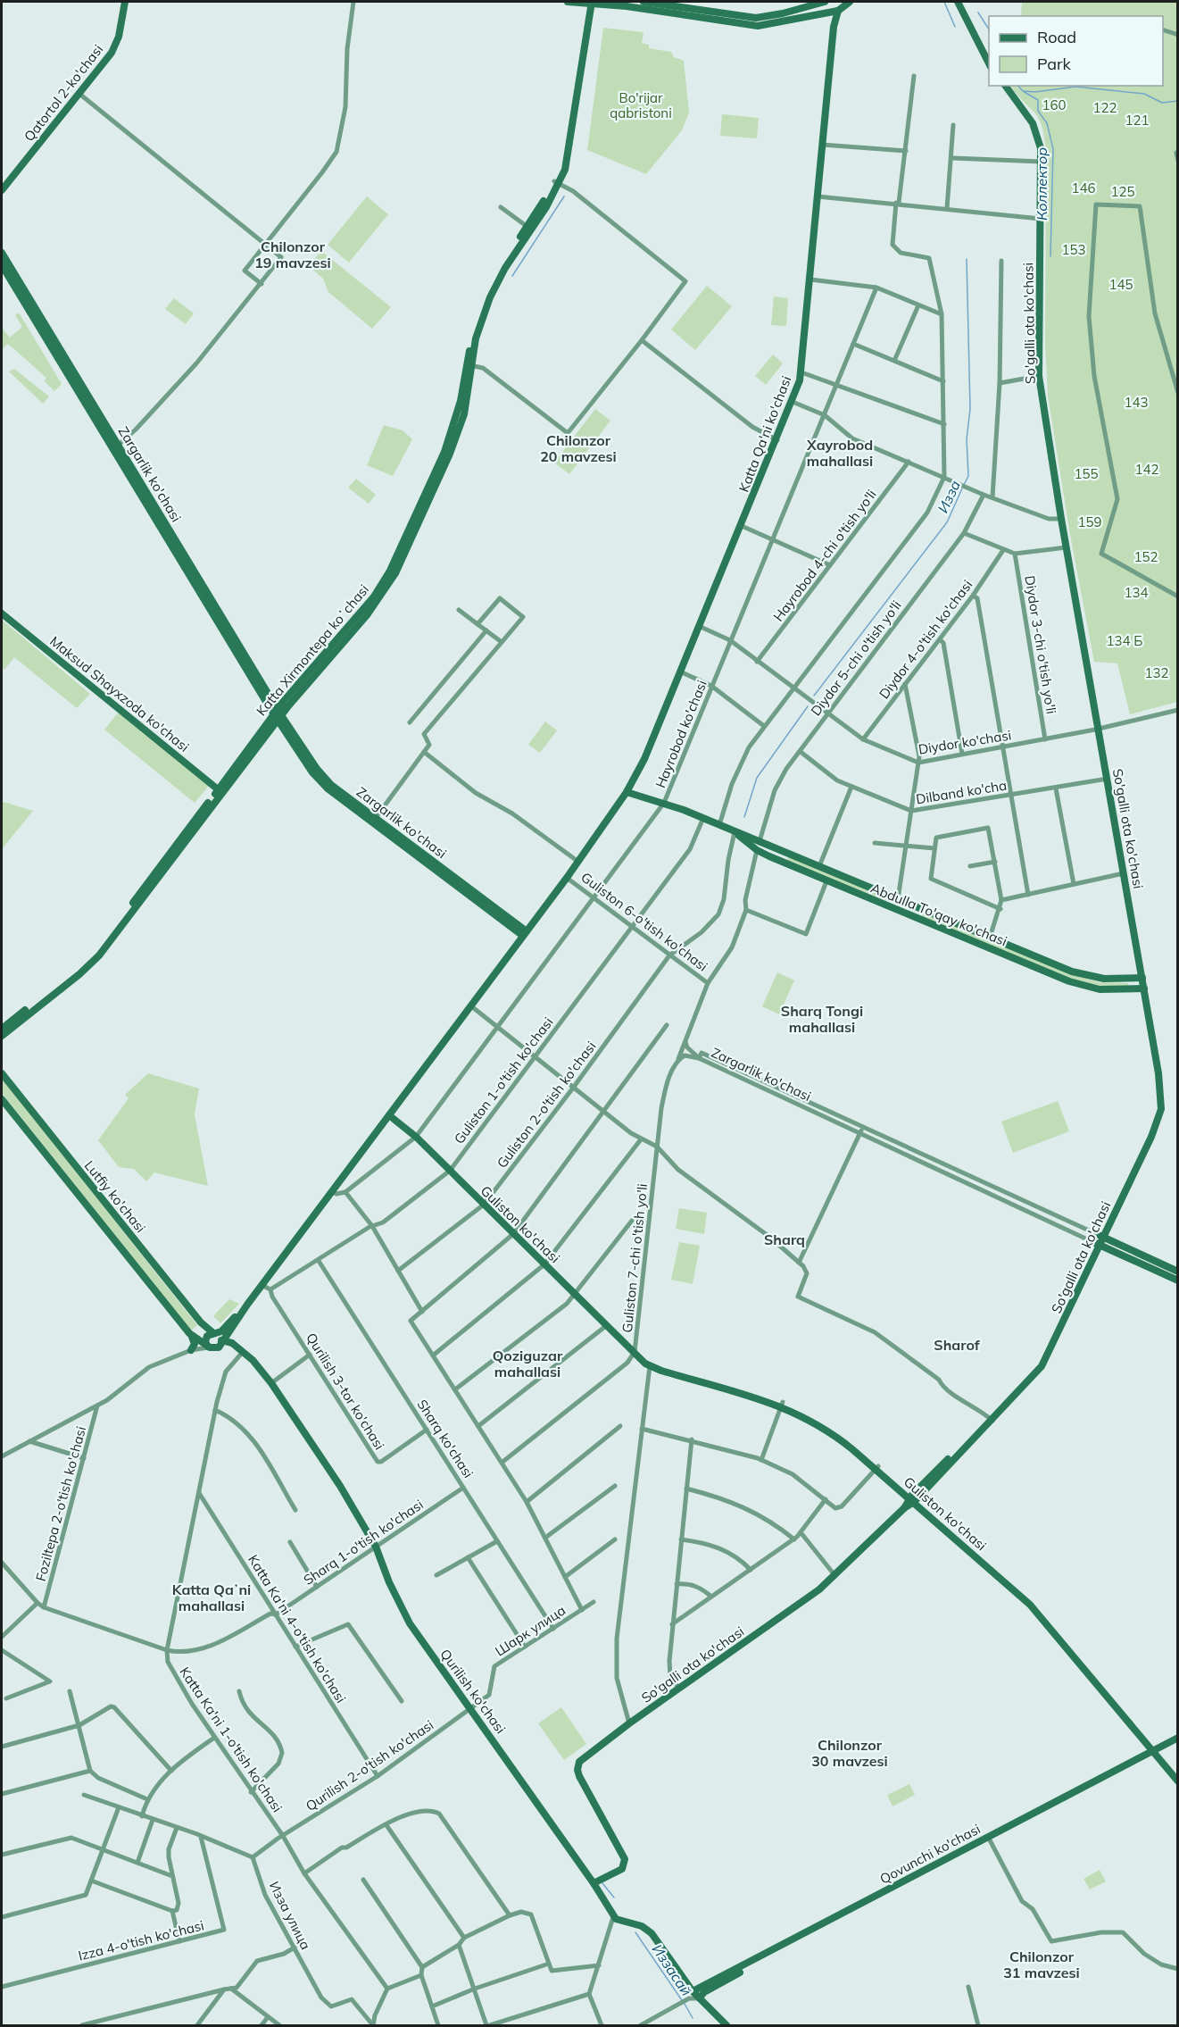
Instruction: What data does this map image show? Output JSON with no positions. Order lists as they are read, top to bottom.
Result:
{
  "streets": {
    "main road": [
      "Qatortol 2-ko'chasi",
      "So'galli ota ko'chasi",
      "Katta Qa'ni ko'chasi",
      "Zargarlik ko'chasi",
      "Katta Xirmontepa koʻchasi",
      "Maksud Shayxzoda ko'chasi",
      "Abdulla To'qay ko'chasi",
      "Lutfiy ko'chasi",
      "Guliston ko'chasi",
      "Qurilish ko'chasi",
      "Qovunchi ko'chasi"
    ],
    "street": [
      "Hayrobod 4-chi o'tish yo'li",
      "Diydor 4-o'tish ko'chasi",
      "Diydor 3-chi o'tish yo'li",
      "Diydor 5-chi o'tish yo'li",
      "Hayrobod ko'chasi",
      "Diydor ko'chasi",
      "Dilband ko'cha",
      "Guliston 6-o'tish ko'chasi",
      "Guliston 1-o'tish ko'chasi",
      "Guliston 2-o'tish ko'chasi",
      "Guliston 7-chi o'tish yo'li",
      "Qurilish 3-tor ko'chasi",
      "Sharq ko'chasi",
      "Foziltepa 2-o'tish ko'chasi",
      "Sharq 1-o'tish ko'chasi",
      "Katta Ka'ni 4-o'tish ko'chasi",
      "Шарк улица",
      "Katta Ka'ni 1-o'tish ko'chasi",
      "Qurilish 2-o'tish ko'chasi",
      "Изза улица",
      "Izza 4-o'tish ko'chasi"
    ]
  },
  "crossings": [
    ["So'galli ota ko'chasi", "Zargarlik ko'chasi"],
    ["So'galli ota ko'chasi", "Diydor ko'chasi"],
    ["So'galli ota ko'chasi", "Dilband ko'cha"],
    ["So'galli ota ko'chasi", "Abdulla To'qay ko'chasi"],
    ["So'galli ota ko'chasi", "Guliston ko'chasi"],
    ["So'galli ota ko'chasi", "Qurilish ko'chasi"],
    ["Katta Qa'ni ko'chasi", "Zargarlik ko'chasi"],
    ["Katta Qa'ni ko'chasi", "Diydor ko'chasi"],
    ["Katta Qa'ni ko'chasi", "Abdulla To'qay ko'chasi"],
    ["Katta Qa'ni ko'chasi", "Guliston 6-o'tish ko'chasi"],
    ["Katta Qa'ni ko'chasi", "Guliston ko'chasi"],
    ["Zargarlik ko'chasi", "Katta Xirmontepa koʻchasi"],
    ["Hayrobod 4-chi o'tish yo'li", "Diydor ko'chasi"],
    ["Diydor 4-o'tish ko'chasi", "Diydor ko'chasi"],
    ["Diydor 3-chi o'tish yo'li", "Diydor ko'chasi"],
    ["Katta Xirmontepa koʻchasi", "Maksud Shayxzoda ko'chasi"],
    ["Diydor 5-chi o'tish yo'li", "Diydor ko'chasi"],
    ["Diydor 5-chi o'tish yo'li", "Dilband ko'cha"],
    ["Diydor 5-chi o'tish yo'li", "Abdulla To'qay ko'chasi"],
    ["Hayrobod ko'chasi", "Diydor ko'chasi"],
    ["Hayrobod ko'chasi", "Abdulla To'qay ko'chasi"],
    ["Hayrobod ko'chasi", "Guliston 6-o'tish ko'chasi"],
    ["Hayrobod ko'chasi", "Guliston ko'chasi"],
    ["Abdulla To'qay ko'chasi", "Guliston 1-o'tish ko'chasi"],
    ["Abdulla To'qay ko'chasi", "Guliston 2-o'tish ko'chasi"],
    ["Abdulla To'qay ko'chasi", "Guliston 7-chi o'tish yo'li"],
    ["Guliston 6-o'tish ko'chasi", "Guliston 1-o'tish ko'chasi"],
    ["Guliston 6-o'tish ko'chasi", "Guliston 2-o'tish ko'chasi"],
    ["Guliston 6-o'tish ko'chasi", "Guliston 7-chi o'tish yo'li"],
    ["Guliston 1-o'tish ko'chasi", "Guliston ko'chasi"],
    ["Guliston 1-o'tish ko'chasi", "Qurilish 3-tor ko'chasi"],
    ["Guliston 1-o'tish ko'chasi", "Sharq ko'chasi"],
    ["Guliston 2-o'tish ko'chasi", "Guliston ko'chasi"],
    ["Lutfiy ko'chasi", "Qurilish ko'chasi"],
    ["Guliston ko'chasi", "Guliston 7-chi o'tish yo'li"],
    ["Guliston ko'chasi", "Qovunchi ko'chasi"],
    ["Qurilish 3-tor ko'chasi", "Sharq ko'chasi"],
    ["Sharq ko'chasi", "Sharq 1-o'tish ko'chasi"],
    ["Sharq ko'chasi", "Шарк улица"],
    ["Sharq 1-o'tish ko'chasi", "Katta Ka'ni 4-o'tish ko'chasi"],
    ["Sharq 1-o'tish ko'chasi", "Qurilish ko'chasi"],
    ["Sharq 1-o'tish ko'chasi", "Katta Ka'ni 1-o'tish ko'chasi"],
    ["Katta Ka'ni 4-o'tish ko'chasi", "Katta Ka'ni 1-o'tish ko'chasi"],
    ["Katta Ka'ni 4-o'tish ko'chasi", "Qurilish 2-o'tish ko'chasi"],
    ["Шарк улица", "Qurilish ko'chasi"],
    ["Шарк улица", "Qurilish 2-o'tish ko'chasi"],
    ["Qurilish ko'chasi", "Katta Ka'ni 1-o'tish ko'chasi"],
    ["Qurilish ko'chasi", "Qurilish 2-o'tish ko'chasi"],
    ["Katta Ka'ni 1-o'tish ko'chasi", "Qurilish 2-o'tish ko'chasi"],
    ["Qurilish 2-o'tish ko'chasi", "Изза улица"]
  ],
  "districts": [
    "Chilonzor 19 mavzesi",
    "Chilonzor 20 mavzesi",
    "Xayrobod mahallasi",
    "Sharq Tongi mahallasi",
    "Sharq",
    "Sharof",
    "Qoziguzar mahallasi",
    "Katta Qaʼni mahallasi",
    "Chilonzor 30 mavzesi",
    "Chilonzor 31 mavzesi"
  ],
  "water": ["Коллектор", "Изза", "Иззасай"],
  "parks": [
    "Bo'rijar qabristoni",
    "160",
    "122",
    "121",
    "146",
    "125",
    "153",
    "145",
    "143",
    "142",
    "155",
    "159",
    "152",
    "134",
    "134 Б",
    "132"
  ],
  "legend": ["Road", "Park"]
}
